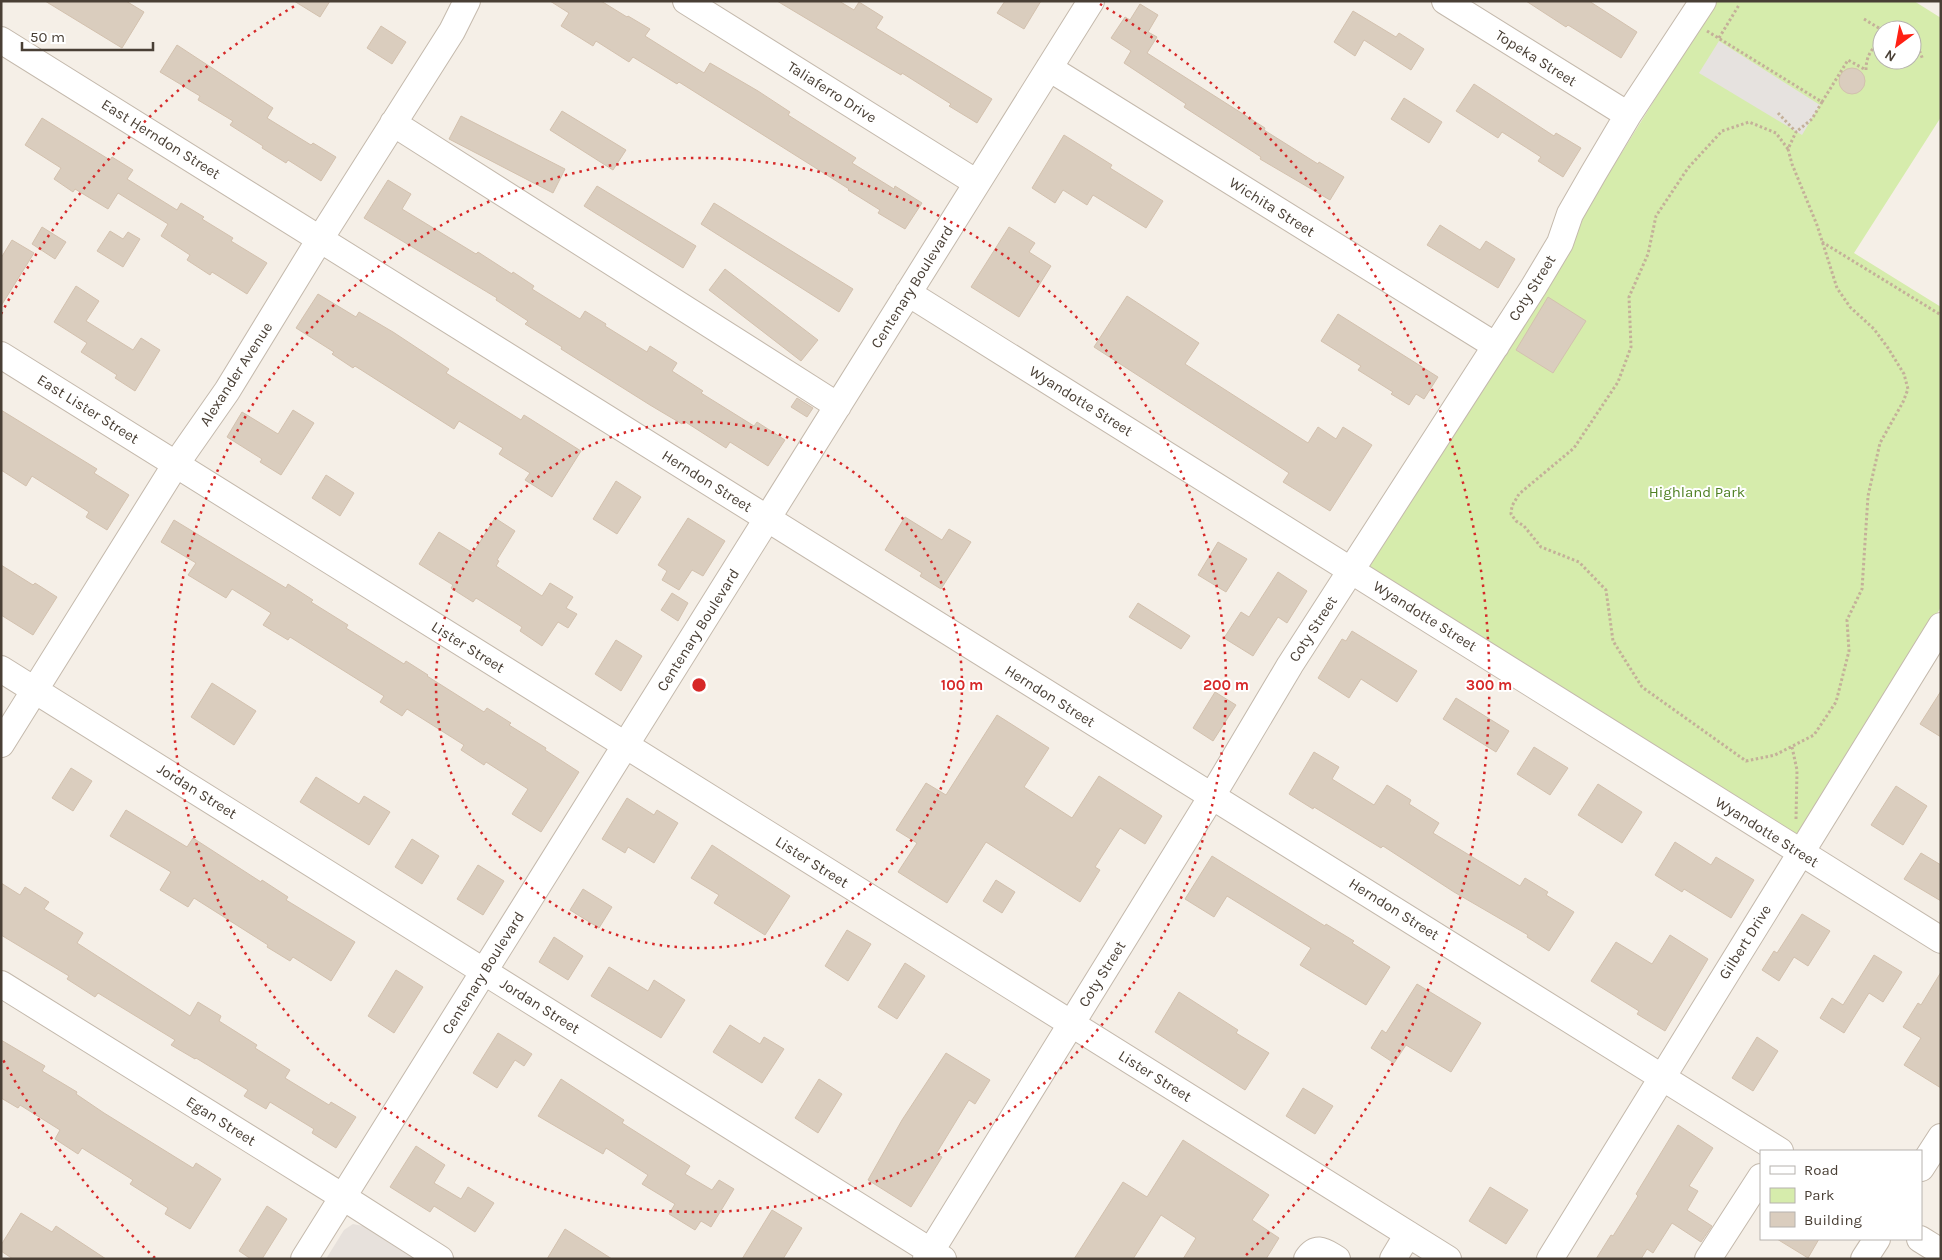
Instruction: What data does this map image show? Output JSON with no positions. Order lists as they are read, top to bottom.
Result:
{
  "streets": {
    "street": [
      "Topeka Street",
      "Taliaferro Drive",
      "East Herndon Street",
      "Wichita Street",
      "Centenary Boulevard",
      "Coty Street",
      "Alexander Avenue",
      "Wyandotte Street",
      "East Lister Street",
      "Herndon Street",
      "Lister Street",
      "Jordan Street",
      "Gilbert Drive",
      "Egan Street"
    ]
  },
  "crossings": [
    ["Topeka Street", "Coty Street"],
    ["Taliaferro Drive", "Centenary Boulevard"],
    ["East Herndon Street", "Alexander Avenue"],
    ["East Herndon Street", "Herndon Street"],
    ["Wichita Street", "Centenary Boulevard"],
    ["Wichita Street", "Coty Street"],
    ["Centenary Boulevard", "Wyandotte Street"],
    ["Centenary Boulevard", "Herndon Street"],
    ["Centenary Boulevard", "Lister Street"],
    ["Centenary Boulevard", "Jordan Street"],
    ["Centenary Boulevard", "Egan Street"],
    ["Coty Street", "Wyandotte Street"],
    ["Coty Street", "Herndon Street"],
    ["Coty Street", "Lister Street"],
    ["Coty Street", "Jordan Street"],
    ["Alexander Avenue", "East Lister Street"],
    ["Alexander Avenue", "Herndon Street"],
    ["Alexander Avenue", "Lister Street"],
    ["Alexander Avenue", "Jordan Street"],
    ["Wyandotte Street", "Gilbert Drive"],
    ["East Lister Street", "Lister Street"],
    ["Herndon Street", "Gilbert Drive"]
  ],
  "parks": ["Highland Park"],
  "legend": ["Road", "Park", "Building"],
  "scale_bar": "50 m",
  "north": "bottom left",
  "rings": ["100 m", "200 m", "300 m"]
}
